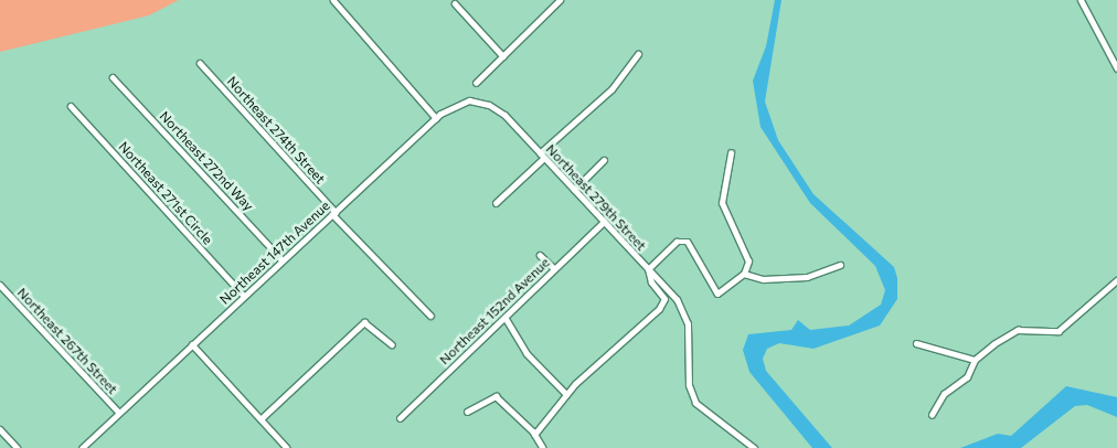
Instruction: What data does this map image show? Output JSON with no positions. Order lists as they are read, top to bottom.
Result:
{
  "streets": {
    "main road": ["Northeast 279th Street", "Northeast 147th Avenue"],
    "street": [
      "Northeast 274th Street",
      "Northeast 272nd Way",
      "Northeast 271st Circle",
      "Northeast 152nd Avenue",
      "Northeast 267th Street"
    ]
  },
  "crossings": [
    ["Northeast 274th Street", "Northeast 147th Avenue"],
    ["Northeast 272nd Way", "Northeast 147th Avenue"],
    ["Northeast 271st Circle", "Northeast 147th Avenue"],
    ["Northeast 279th Street", "Northeast 147th Avenue"],
    ["Northeast 279th Street", "Northeast 152nd Avenue"],
    ["Northeast 147th Avenue", "Northeast 267th Street"]
  ]
}
